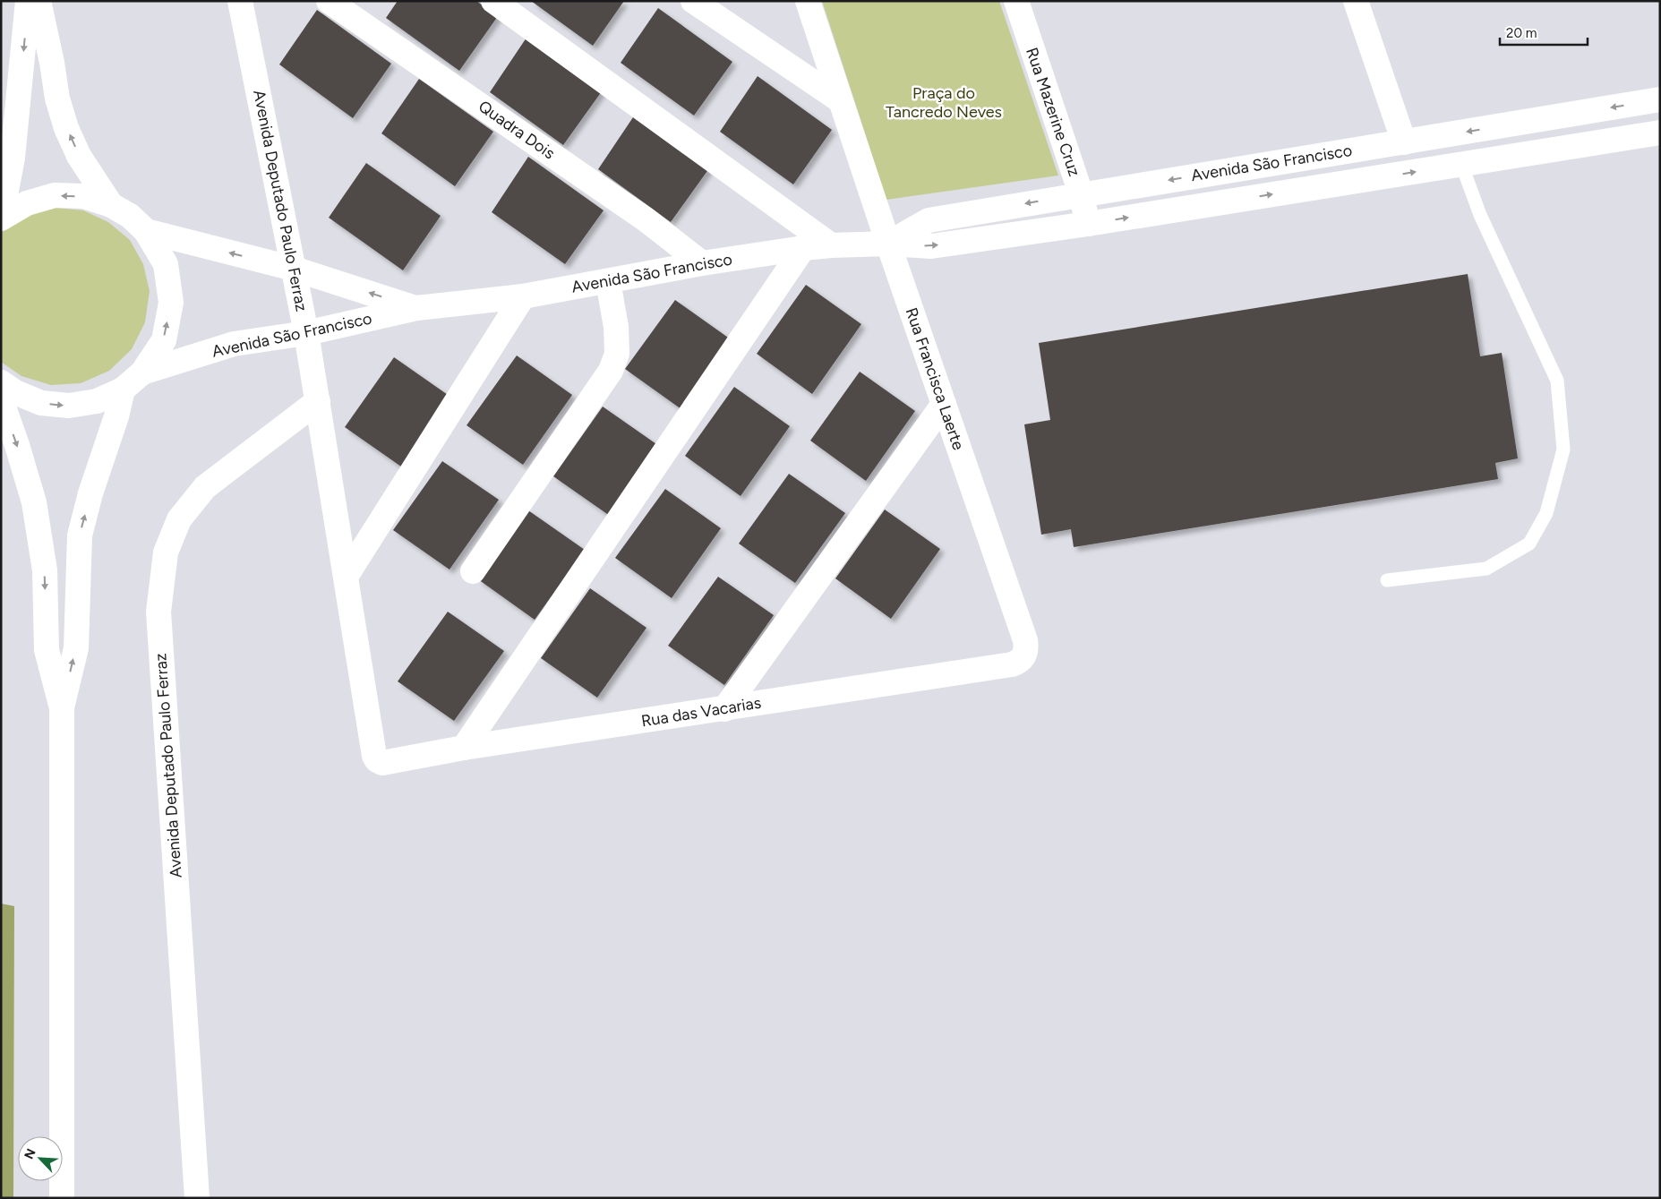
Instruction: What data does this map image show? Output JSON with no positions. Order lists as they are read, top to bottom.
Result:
{
  "streets": {
    "main road": [
      "Rua Mazerine Cruz",
      "Quadra Dois",
      "Avenida São Francisco",
      "Avenida Deputado Paulo Ferraz",
      "Rua Francisca Laerte",
      "Rua das Vacarias"
    ]
  },
  "crossings": [
    ["Rua Mazerine Cruz", "Avenida São Francisco"],
    ["Quadra Dois", "Avenida São Francisco"],
    ["Avenida São Francisco", "Avenida Deputado Paulo Ferraz"],
    ["Avenida São Francisco", "Rua Francisca Laerte"],
    ["Avenida Deputado Paulo Ferraz", "Rua das Vacarias"],
    ["Rua Francisca Laerte", "Rua das Vacarias"]
  ],
  "parks": ["Praça do Tancredo Neves"],
  "scale_bar": "20 m",
  "north": "top left"
}
